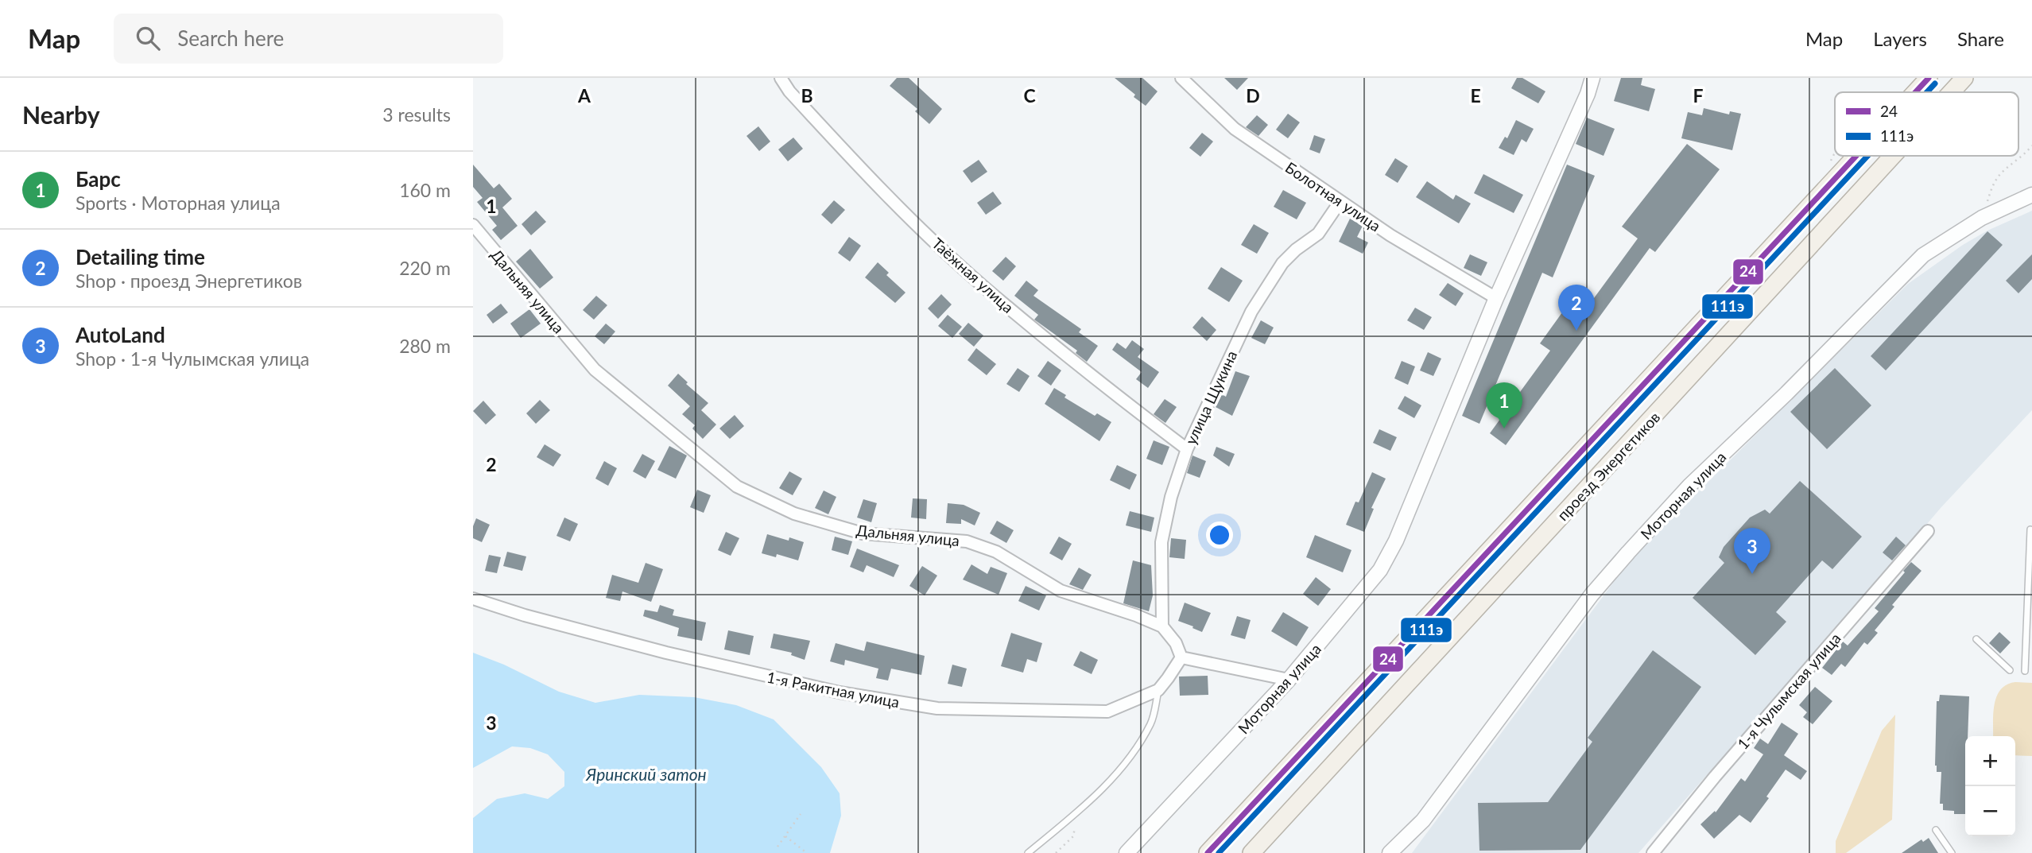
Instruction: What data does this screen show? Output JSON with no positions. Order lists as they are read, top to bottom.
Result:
{
  "streets": {
    "main road": ["проезд Энергетиков"],
    "street": [
      "Болотная улица",
      "Таёжная улица",
      "Дальняя улица",
      "улица Щукина",
      "Моторная улица",
      "1-я Ракитная улица",
      "1-я Чулымская улица"
    ]
  },
  "crossings": [
    ["Болотная улица", "улица Щукина"],
    ["Болотная улица", "Моторная улица"],
    ["Таёжная улица", "улица Щукина"],
    ["Дальняя улица", "улица Щукина"]
  ],
  "water": ["Яринский затон"],
  "lines": ["transit line 24", "transit line 111э"],
  "legend": ["24", "111э"],
  "page": {
    "header": "Map",
    "search": "Search here",
    "nav": ["Map", "Layers", "Share"],
    "heading": ["Nearby", "3 results"],
    "list": [
      {
        "mark": "1",
        "name": "Барс",
        "note": "Sports · Моторная улица",
        "value": "160 m"
      },
      {
        "mark": "2",
        "name": "Detailing time",
        "note": "Shop · проезд Энергетиков",
        "value": "220 m"
      },
      {
        "mark": "3",
        "name": "AutoLand",
        "note": "Shop · 1-я Чулымская улица",
        "value": "280 m"
      }
    ],
    "pins": ["2", "1", "3"],
    "map_buttons": ["+", "−"]
  },
  "grid": {
    "columns": [
      "A",
      "B",
      "C",
      "D",
      "E",
      "F"
    ],
    "rows": ["1", "2", "3"]
  }
}
